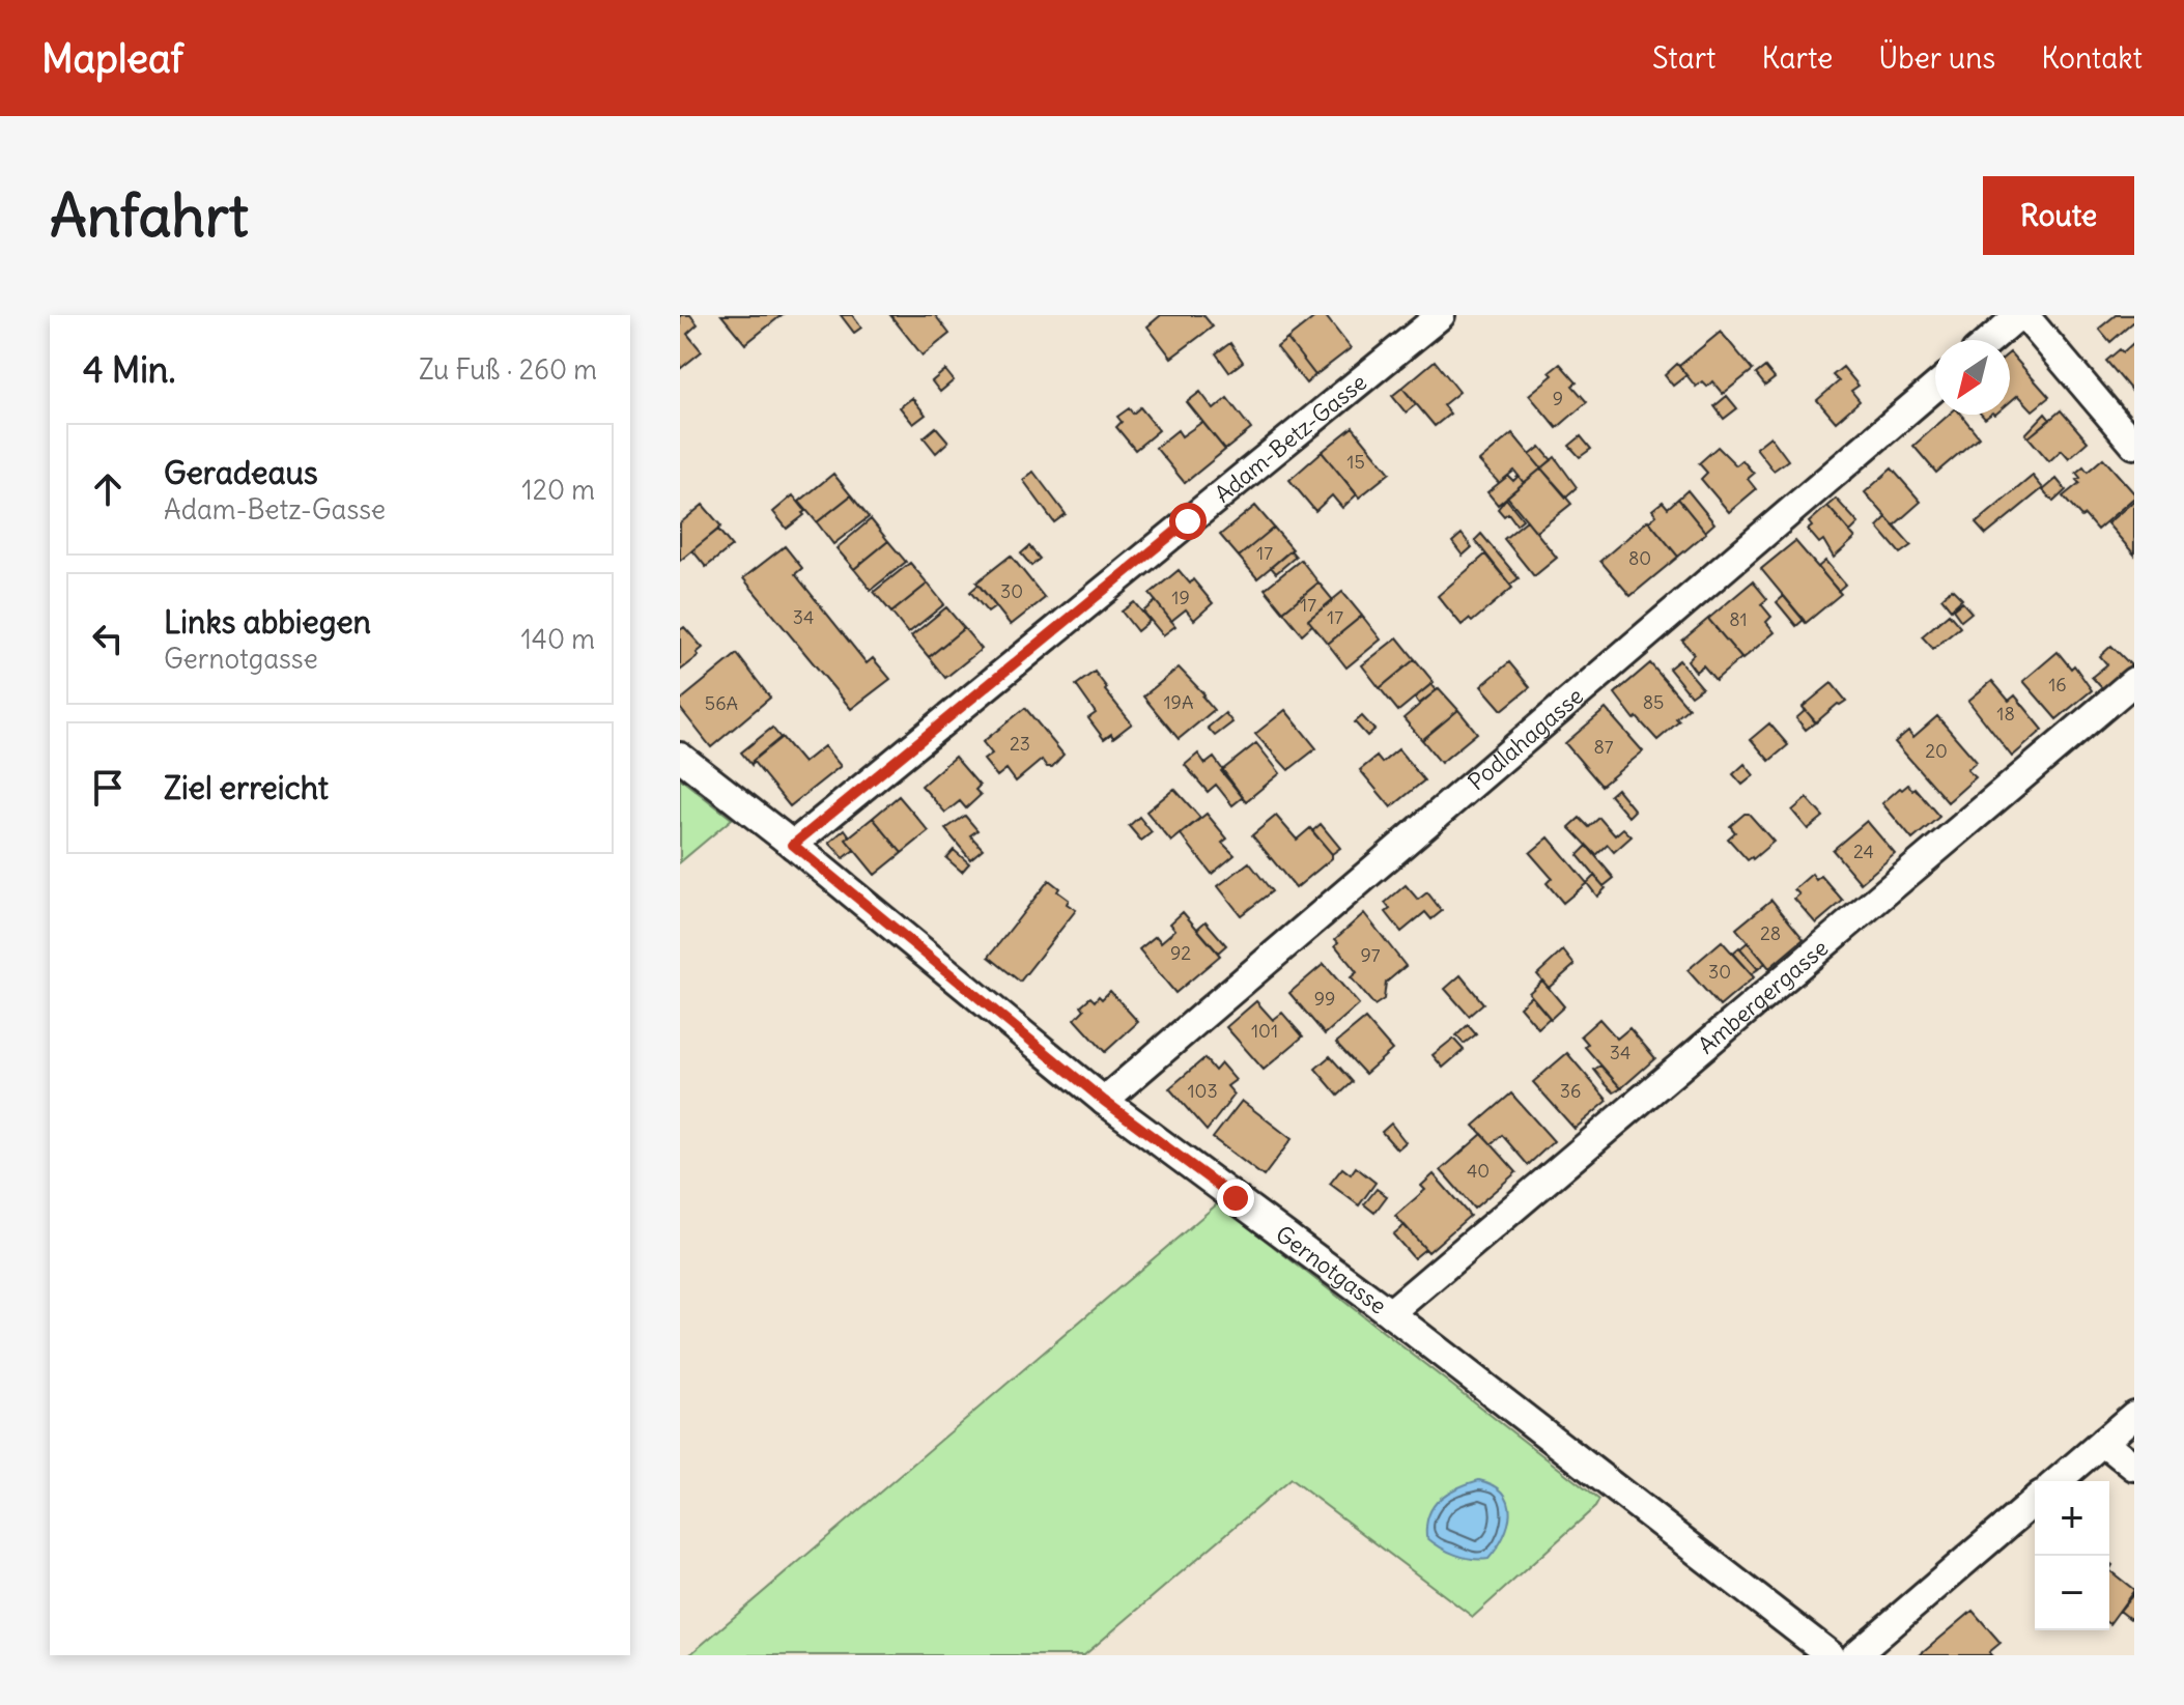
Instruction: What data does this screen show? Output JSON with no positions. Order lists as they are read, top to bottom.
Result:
{
  "streets": {
    "street": [
      "Adam-Betz-Gasse",
      "Podlahagasse",
      "Ambergergasse",
      "Gernotgasse"
    ]
  },
  "crossings": [
    ["Adam-Betz-Gasse", "Gernotgasse"],
    ["Podlahagasse", "Gernotgasse"],
    ["Ambergergasse", "Gernotgasse"]
  ],
  "house_numbers": [
    "9",
    "15",
    "17",
    "80",
    "30",
    "19",
    "17",
    "34",
    "17",
    "81",
    "16",
    "19A",
    "85",
    "56A",
    "18",
    "23",
    "87",
    "20",
    "24",
    "28",
    "92",
    "97",
    "30",
    "99",
    "101",
    "34",
    "103",
    "36",
    "40"
  ],
  "north": "bottom left",
  "page": {
    "header": "Mapleaf",
    "nav": [
      "Start",
      "Karte",
      "Über uns",
      "Kontakt"
    ],
    "buttons": "Route",
    "title": "Anfahrt",
    "heading": ["4 Min.", "Zu Fuß · 260 m"],
    "list": [
      ["Geradeaus", "Adam-Betz-Gasse", "120 m"],
      ["Links abbiegen", "Gernotgasse", "140 m"],
      "Ziel erreicht"
    ],
    "map_buttons": ["+", "−"]
  }
}
